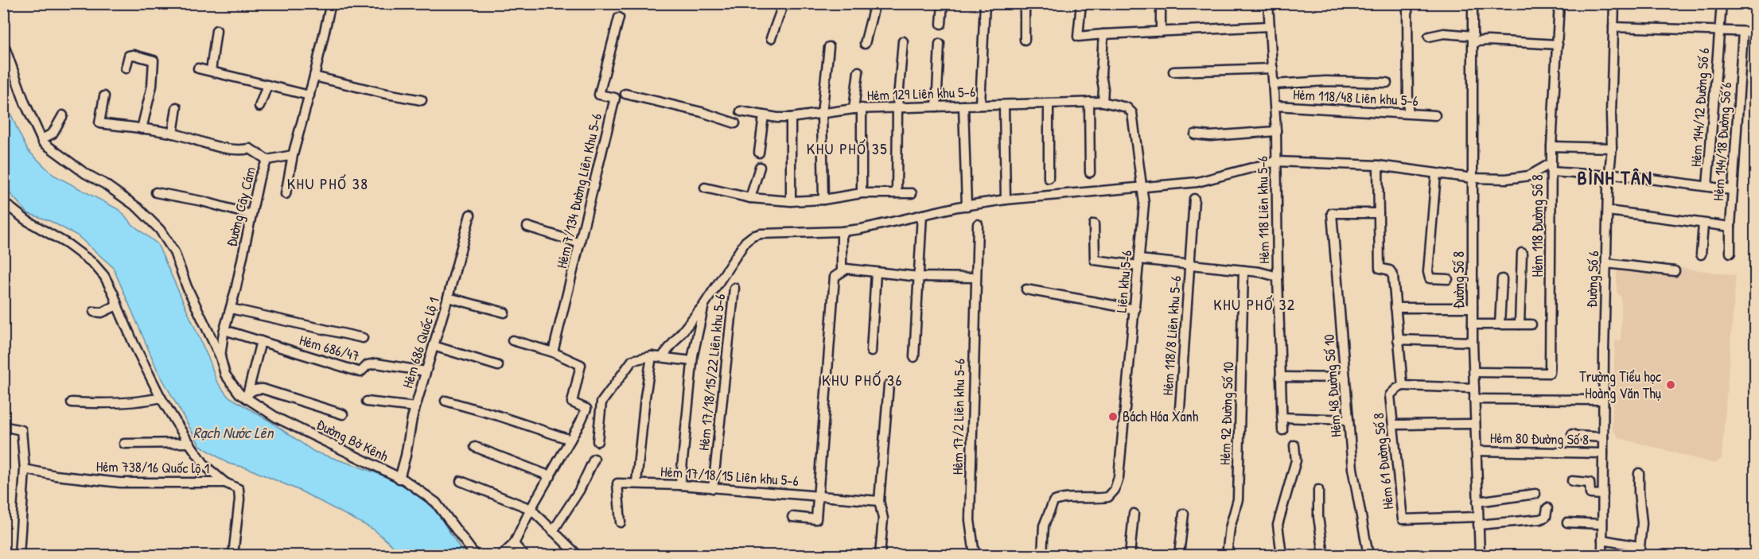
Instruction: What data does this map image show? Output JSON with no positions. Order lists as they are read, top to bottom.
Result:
{
  "streets": {
    "street": [
      "Hẻm 129 Liên khu 5-6",
      "Hẻm 118/48 Liên khu 5-6",
      "Hẻm 144/12 Đường Số 6",
      "Hẻm 144/18 Đường Số 6",
      "Hẻm 7/134 Đường Liên Khu 5-6",
      "Đường Cây Cám",
      "Hẻm 118 Liên khu 5-6",
      "Hẻm 118 Đường Số 8",
      "Đường Số 6",
      "Đường Số 8",
      "Liên khu 5-6",
      "Hẻm 118/8 Liên khu 5-6",
      "Hẻm 686 Quốc lộ 1",
      "Hẻm 686/47",
      "Hẻm 17/18/15/22 Liên khu 5-6",
      "Hẻm 48 Đường Số 10",
      "Hẻm 92 Đường Số 10",
      "Hẻm 17/2 Liên khu 5-6",
      "Hẻm 80 Đường Số 8",
      "Đường Bờ Kênh",
      "Hẻm 61 Đường Số 8",
      "Hẻm 738/16 Quốc lộ 1",
      "Hẻm 17/18/15 Liên khu 5-6"
    ]
  },
  "crossings": [
    ["Hẻm 129 Liên khu 5-6", "Liên khu 5-6"],
    ["Hẻm 118/48 Liên khu 5-6", "Hẻm 118 Liên khu 5-6"],
    ["Đường Cây Cám", "Hẻm 686/47"],
    ["Đường Cây Cám", "Đường Bờ Kênh"],
    ["Hẻm 118 Liên khu 5-6", "Liên khu 5-6"],
    ["Hẻm 118 Liên khu 5-6", "Hẻm 118/8 Liên khu 5-6"],
    ["Hẻm 118 Liên khu 5-6", "Hẻm 92 Đường Số 10"],
    ["Hẻm 118 Đường Số 8", "Đường Số 8"],
    ["Đường Số 6", "Hẻm 80 Đường Số 8"],
    ["Đường Số 8", "Hẻm 80 Đường Số 8"],
    ["Đường Số 8", "Hẻm 61 Đường Số 8"],
    ["Hẻm 686 Quốc lộ 1", "Hẻm 686/47"],
    ["Hẻm 686 Quốc lộ 1", "Đường Bờ Kênh"],
    ["Hẻm 17/18/15/22 Liên khu 5-6", "Hẻm 17/18/15 Liên khu 5-6"]
  ],
  "districts": [
    "KHU PHỐ 35",
    "BÌNH TÂN",
    "KHU PHỐ 38",
    "KHU PHỐ 32",
    "KHU PHỐ 36"
  ],
  "water": ["Rạch Nước Lên"],
  "places": ["Trường Tiểu học Hoàng Văn Thụ", "Bách Hóa Xanh"]
}
